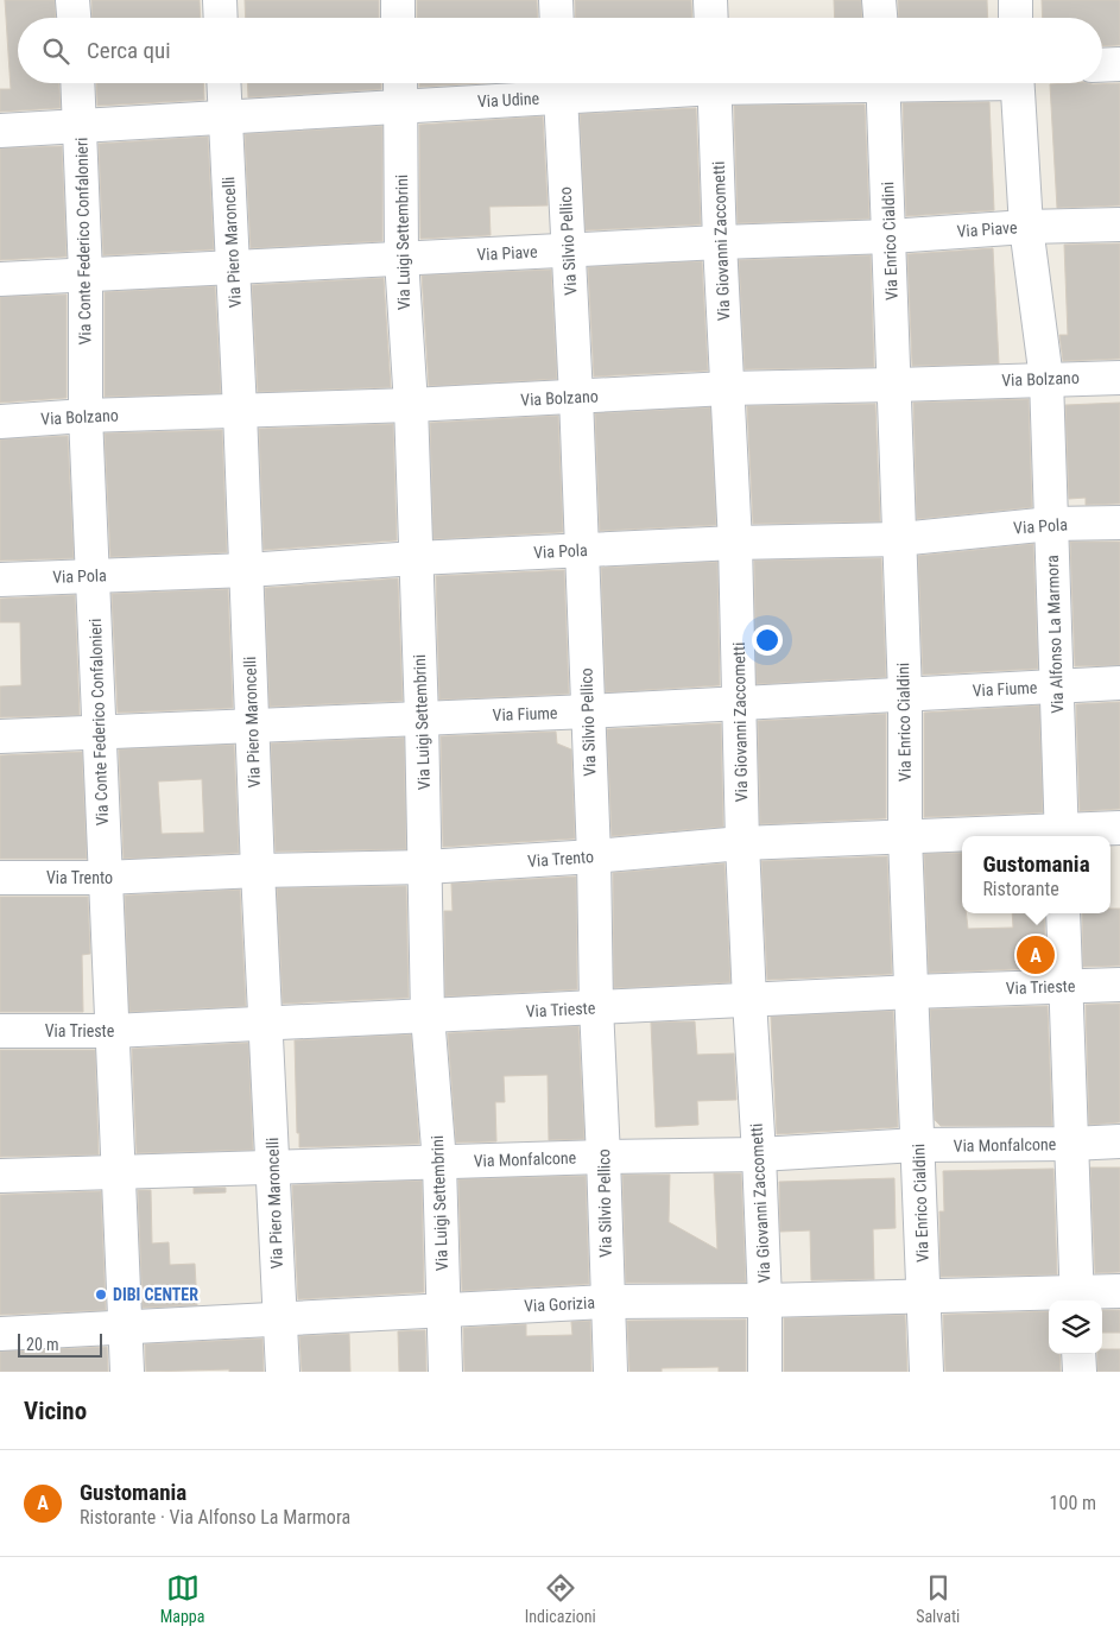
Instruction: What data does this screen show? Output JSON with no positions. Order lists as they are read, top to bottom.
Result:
{
  "streets": {
    "street": [
      "Via Udine",
      "Via Piave",
      "Via Conte Federico Confalonieri",
      "Via Silvio Pellico",
      "Via Giovanni Zaccometti",
      "Via Enrico Cialdini",
      "Via Piero Maroncelli",
      "Via Luigi Settembrini",
      "Via Bolzano",
      "Via Pola",
      "Via Alfonso La Marmora",
      "Via Fiume",
      "Via Trento",
      "Via Trieste",
      "Via Monfalcone",
      "Via Gorizia"
    ]
  },
  "crossings": [
    ["Via Udine", "Via Conte Federico Confalonieri"],
    ["Via Udine", "Via Silvio Pellico"],
    ["Via Udine", "Via Piero Maroncelli"],
    ["Via Udine", "Via Luigi Settembrini"],
    ["Via Piave", "Via Conte Federico Confalonieri"],
    ["Via Piave", "Via Silvio Pellico"],
    ["Via Piave", "Via Giovanni Zaccometti"],
    ["Via Piave", "Via Enrico Cialdini"],
    ["Via Piave", "Via Piero Maroncelli"],
    ["Via Piave", "Via Luigi Settembrini"],
    ["Via Piave", "Via Alfonso La Marmora"],
    ["Via Conte Federico Confalonieri", "Via Bolzano"],
    ["Via Conte Federico Confalonieri", "Via Pola"],
    ["Via Conte Federico Confalonieri", "Via Fiume"],
    ["Via Conte Federico Confalonieri", "Via Trento"],
    ["Via Conte Federico Confalonieri", "Via Trieste"],
    ["Via Conte Federico Confalonieri", "Via Monfalcone"],
    ["Via Conte Federico Confalonieri", "Via Gorizia"],
    ["Via Silvio Pellico", "Via Bolzano"],
    ["Via Silvio Pellico", "Via Pola"],
    ["Via Silvio Pellico", "Via Fiume"],
    ["Via Silvio Pellico", "Via Trento"],
    ["Via Silvio Pellico", "Via Trieste"],
    ["Via Silvio Pellico", "Via Monfalcone"],
    ["Via Silvio Pellico", "Via Gorizia"],
    ["Via Giovanni Zaccometti", "Via Bolzano"],
    ["Via Giovanni Zaccometti", "Via Pola"],
    ["Via Giovanni Zaccometti", "Via Fiume"],
    ["Via Giovanni Zaccometti", "Via Trento"],
    ["Via Giovanni Zaccometti", "Via Trieste"],
    ["Via Giovanni Zaccometti", "Via Monfalcone"],
    ["Via Giovanni Zaccometti", "Via Gorizia"],
    ["Via Enrico Cialdini", "Via Bolzano"],
    ["Via Enrico Cialdini", "Via Pola"],
    ["Via Enrico Cialdini", "Via Fiume"],
    ["Via Enrico Cialdini", "Via Trento"],
    ["Via Enrico Cialdini", "Via Trieste"],
    ["Via Enrico Cialdini", "Via Monfalcone"],
    ["Via Enrico Cialdini", "Via Gorizia"],
    ["Via Piero Maroncelli", "Via Bolzano"],
    ["Via Piero Maroncelli", "Via Pola"],
    ["Via Piero Maroncelli", "Via Fiume"],
    ["Via Piero Maroncelli", "Via Trento"],
    ["Via Piero Maroncelli", "Via Trieste"],
    ["Via Piero Maroncelli", "Via Monfalcone"],
    ["Via Piero Maroncelli", "Via Gorizia"],
    ["Via Luigi Settembrini", "Via Bolzano"],
    ["Via Luigi Settembrini", "Via Pola"],
    ["Via Luigi Settembrini", "Via Fiume"],
    ["Via Luigi Settembrini", "Via Trento"],
    ["Via Luigi Settembrini", "Via Trieste"],
    ["Via Luigi Settembrini", "Via Monfalcone"],
    ["Via Luigi Settembrini", "Via Gorizia"],
    ["Via Bolzano", "Via Alfonso La Marmora"],
    ["Via Pola", "Via Alfonso La Marmora"],
    ["Via Alfonso La Marmora", "Via Fiume"],
    ["Via Alfonso La Marmora", "Via Trento"]
  ],
  "places": ["DIBI CENTER"],
  "scale_bar": "20 m",
  "page": {
    "search": "Cerca qui",
    "popup": ["Gustomania", "Ristorante"],
    "pins": "A",
    "scale": "20 m",
    "heading": "Vicino",
    "list": [
      {
        "mark": "A",
        "name": "Gustomania",
        "note": "Ristorante · Via Alfonso La Marmora",
        "value": "100 m"
      }
    ],
    "nav": ["Mappa", "Indicazioni", "Salvati"]
  }
}
